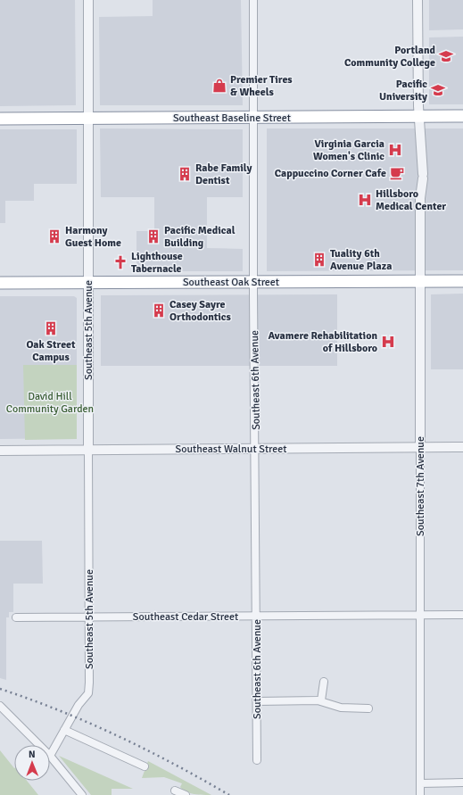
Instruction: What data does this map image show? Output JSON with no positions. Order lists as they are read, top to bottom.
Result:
{
  "streets": {
    "highway": ["Southeast Baseline Street", "Southeast Oak Street"],
    "street": [
      "Southeast 5th Avenue",
      "Southeast 6th Avenue",
      "Southeast Walnut Street",
      "Southeast 7th Avenue",
      "Southeast Cedar Street"
    ]
  },
  "crossings": [
    ["Southeast Baseline Street", "Southeast 5th Avenue"],
    ["Southeast Baseline Street", "Southeast 6th Avenue"],
    ["Southeast Baseline Street", "Southeast 7th Avenue"],
    ["Southeast Oak Street", "Southeast 5th Avenue"],
    ["Southeast Oak Street", "Southeast 6th Avenue"],
    ["Southeast Oak Street", "Southeast 7th Avenue"],
    ["Southeast 5th Avenue", "Southeast Walnut Street"],
    ["Southeast 5th Avenue", "Southeast Cedar Street"],
    ["Southeast 6th Avenue", "Southeast Walnut Street"],
    ["Southeast 6th Avenue", "Southeast Cedar Street"],
    ["Southeast Walnut Street", "Southeast 7th Avenue"],
    ["Southeast 7th Avenue", "Southeast Cedar Street"]
  ],
  "parks": ["David Hill Community Garden"],
  "places": {
    "school or university": ["Portland Community College", "Pacific University"],
    "shop": ["Premier Tires & Wheels"],
    "hospital": ["Virginia Garcia Women's Clinic", "Hillsboro Medical Center", "Avamere Rehabilitation of Hillsboro"],
    "cafe": ["Cappuccino Corner Cafe"],
    "building": [
      "Rabe Family Dentist",
      "Harmony Guest Home",
      "Pacific Medical Building",
      "Tuality 6th Avenue Plaza",
      "Casey Sayre Orthodontics",
      "Oak Street Campus"
    ],
    "church": ["Lighthouse Tabernacle"]
  },
  "north": "top"
}
